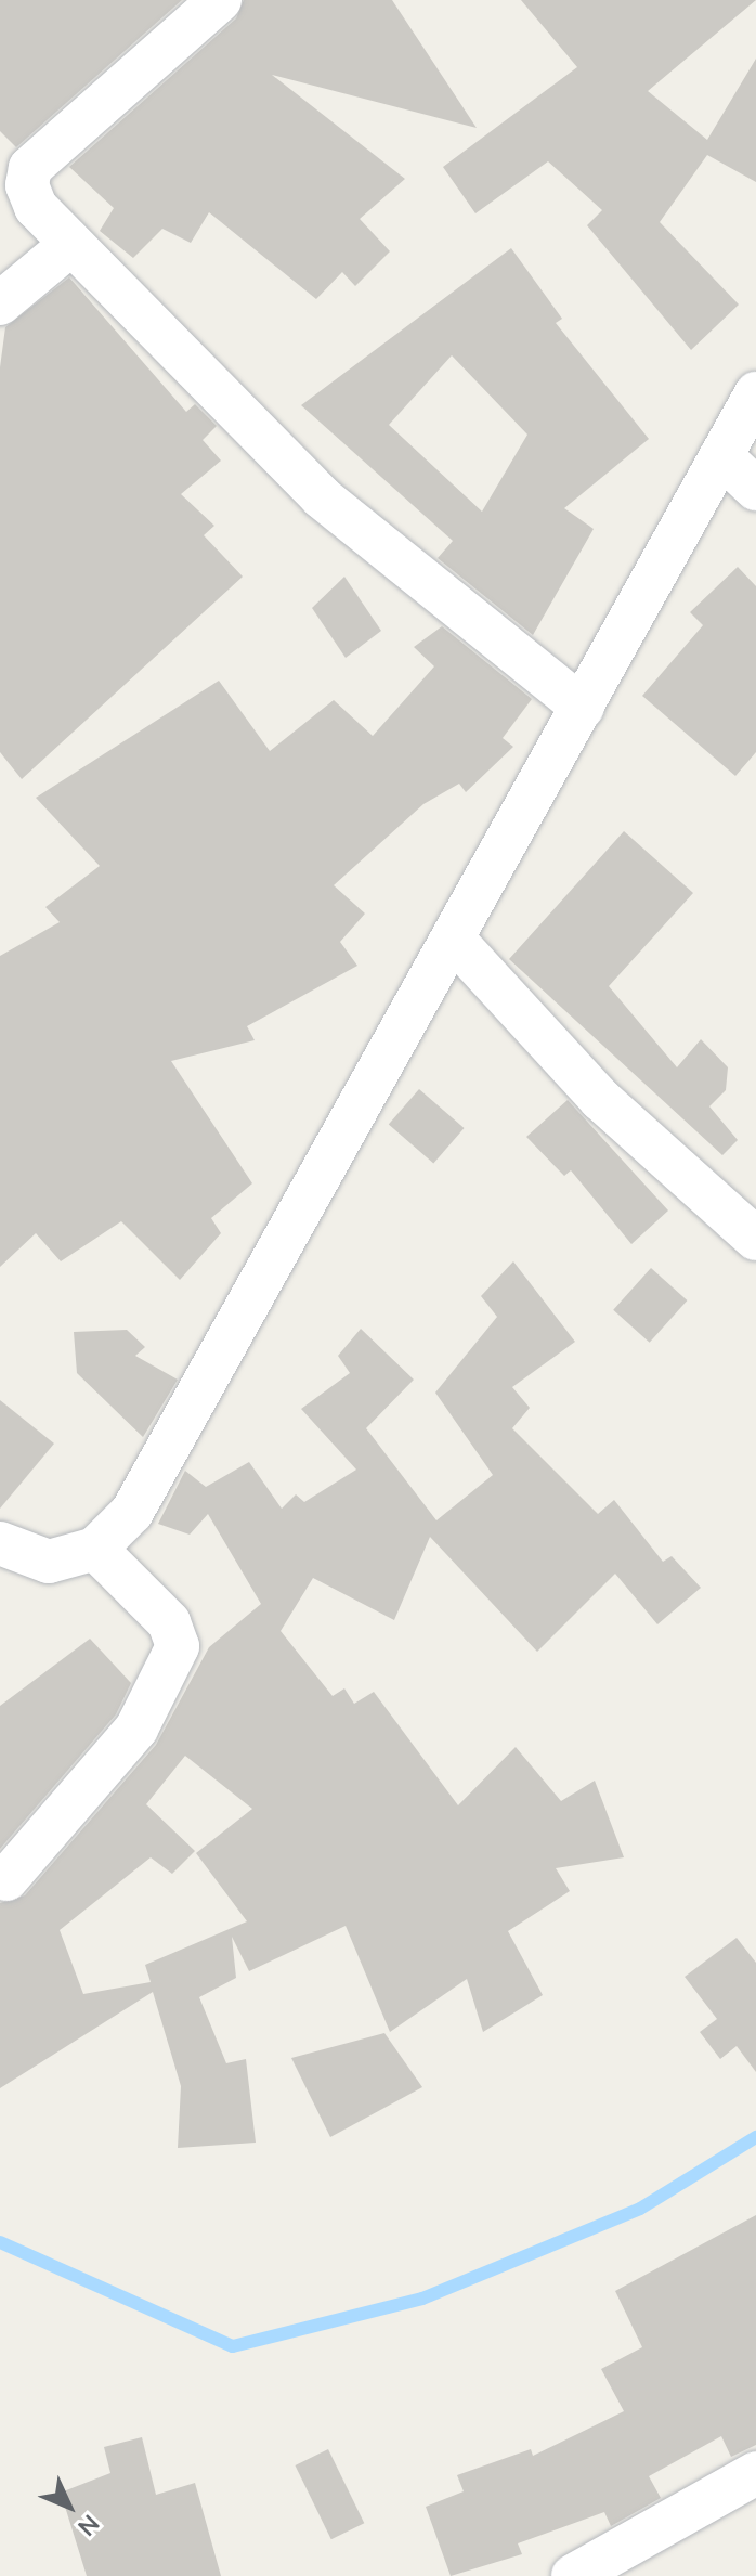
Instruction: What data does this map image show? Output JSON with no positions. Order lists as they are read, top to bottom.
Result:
{
  "north": "bottom right"
}
